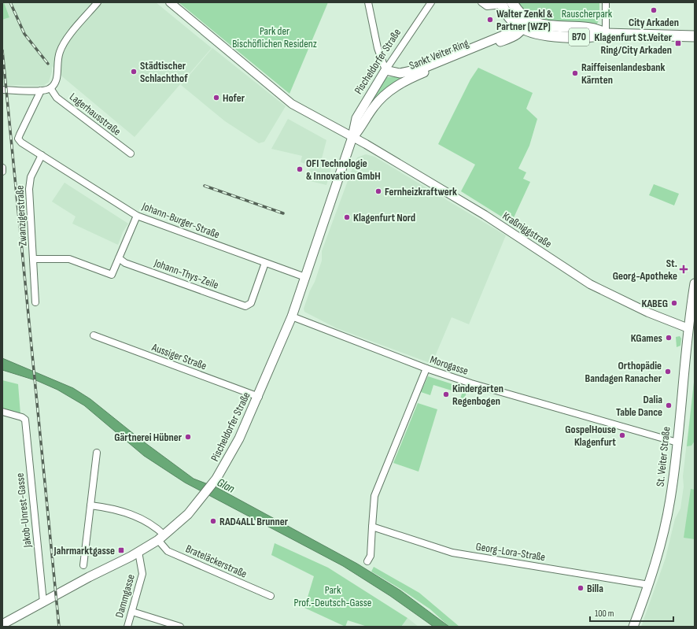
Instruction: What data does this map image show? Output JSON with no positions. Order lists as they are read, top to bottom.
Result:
{
  "streets": {
    "main road": [
      "B70",
      "Sankt Veiter Ring",
      "Pischeldorfer Straße",
      "St. Veiter Straße"
    ],
    "street": [
      "Lagerhausstraße",
      "Zwanzigerstraße",
      "Johann-Burger-Straße",
      "Kraßniggstraße",
      "Johann-Thys-Zeile",
      "Aussiger Straße",
      "Morogasse",
      "Jakob-Unrest-Gasse",
      "Georg-Lora-Straße",
      "Brateläckerstraße",
      "Dammgasse"
    ]
  },
  "crossings": [
    ["B70", "Sankt Veiter Ring"],
    ["Sankt Veiter Ring", "Pischeldorfer Straße"],
    ["Pischeldorfer Straße", "Johann-Burger-Straße"],
    ["Pischeldorfer Straße", "Kraßniggstraße"],
    ["Pischeldorfer Straße", "Aussiger Straße"],
    ["Pischeldorfer Straße", "Morogasse"],
    ["Pischeldorfer Straße", "Jakob-Unrest-Gasse"],
    ["Pischeldorfer Straße", "Brateläckerstraße"],
    ["Pischeldorfer Straße", "Dammgasse"],
    ["Zwanzigerstraße", "Johann-Burger-Straße"],
    ["Johann-Burger-Straße", "Johann-Thys-Zeile"],
    ["Kraßniggstraße", "St. Veiter Straße"],
    ["Morogasse", "St. Veiter Straße"],
    ["St. Veiter Straße", "Georg-Lora-Straße"]
  ],
  "water": ["Glan"],
  "parks": ["Rauscherpark", "Park der Bischöflichen Residenz", "Park Prof.-Deutsch-Gasse"],
  "places": {
    "other": [
      "City Arkaden",
      "Walter Zenkl & Partner (WZP)",
      "Städtischer Schlachthof",
      "Raiffeisenlandesbank Kärnten",
      "Hofer",
      "OFI Technologie & Innovation GmbH",
      "Fernheizkraftwerk",
      "Klagenfurt Nord",
      "KABEG",
      "KGames",
      "Orthopädie Bandagen Ranacher",
      "Kindergarten Regenbogen",
      "Dalia Table Dance",
      "GospelHouse Klagenfurt",
      "Gärtnerei Hübner",
      "RAD4ALL Brunner",
      "Billa"
    ],
    "transit": ["Klagenfurt St.Veiter Ring/City Arkaden", "Jahrmarktgasse"],
    "health": ["St. Georg-Apotheke"]
  },
  "scale_bar": "100 m"
}
